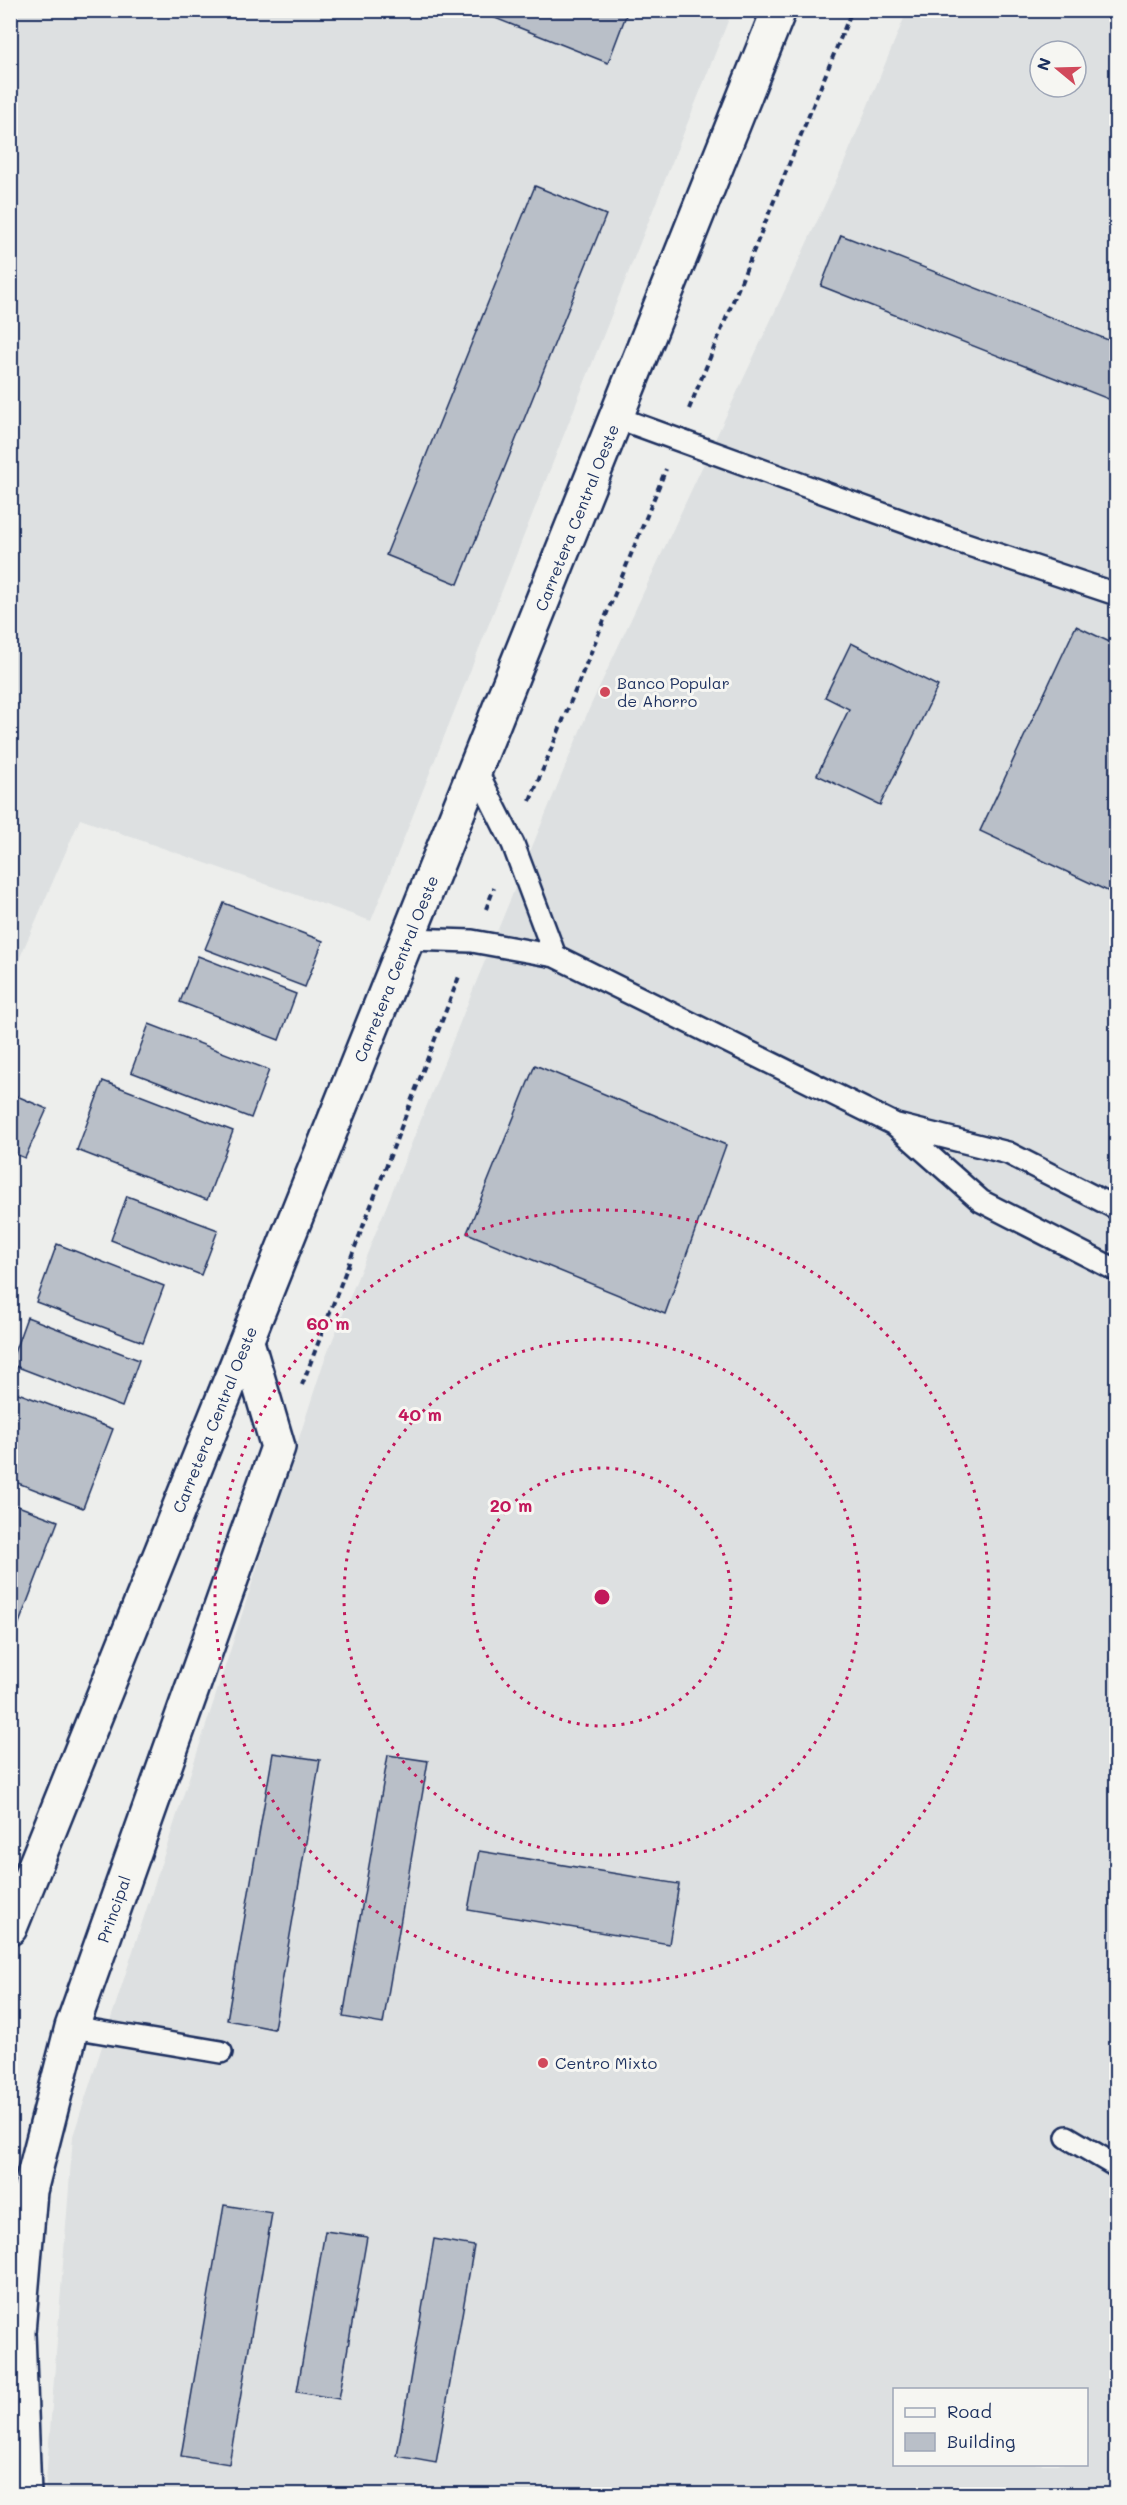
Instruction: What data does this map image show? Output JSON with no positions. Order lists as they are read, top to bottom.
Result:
{
  "streets": {
    "main road": ["Carretera Central Oeste", "Principal"]
  },
  "crossings": [
    ["Carretera Central Oeste", "Principal"]
  ],
  "places": ["Banco Popular de Ahorro", "Centro Mixto"],
  "legend": ["Road", "Building"],
  "north": "left",
  "rings": ["60 m", "40 m", "20 m"]
}
